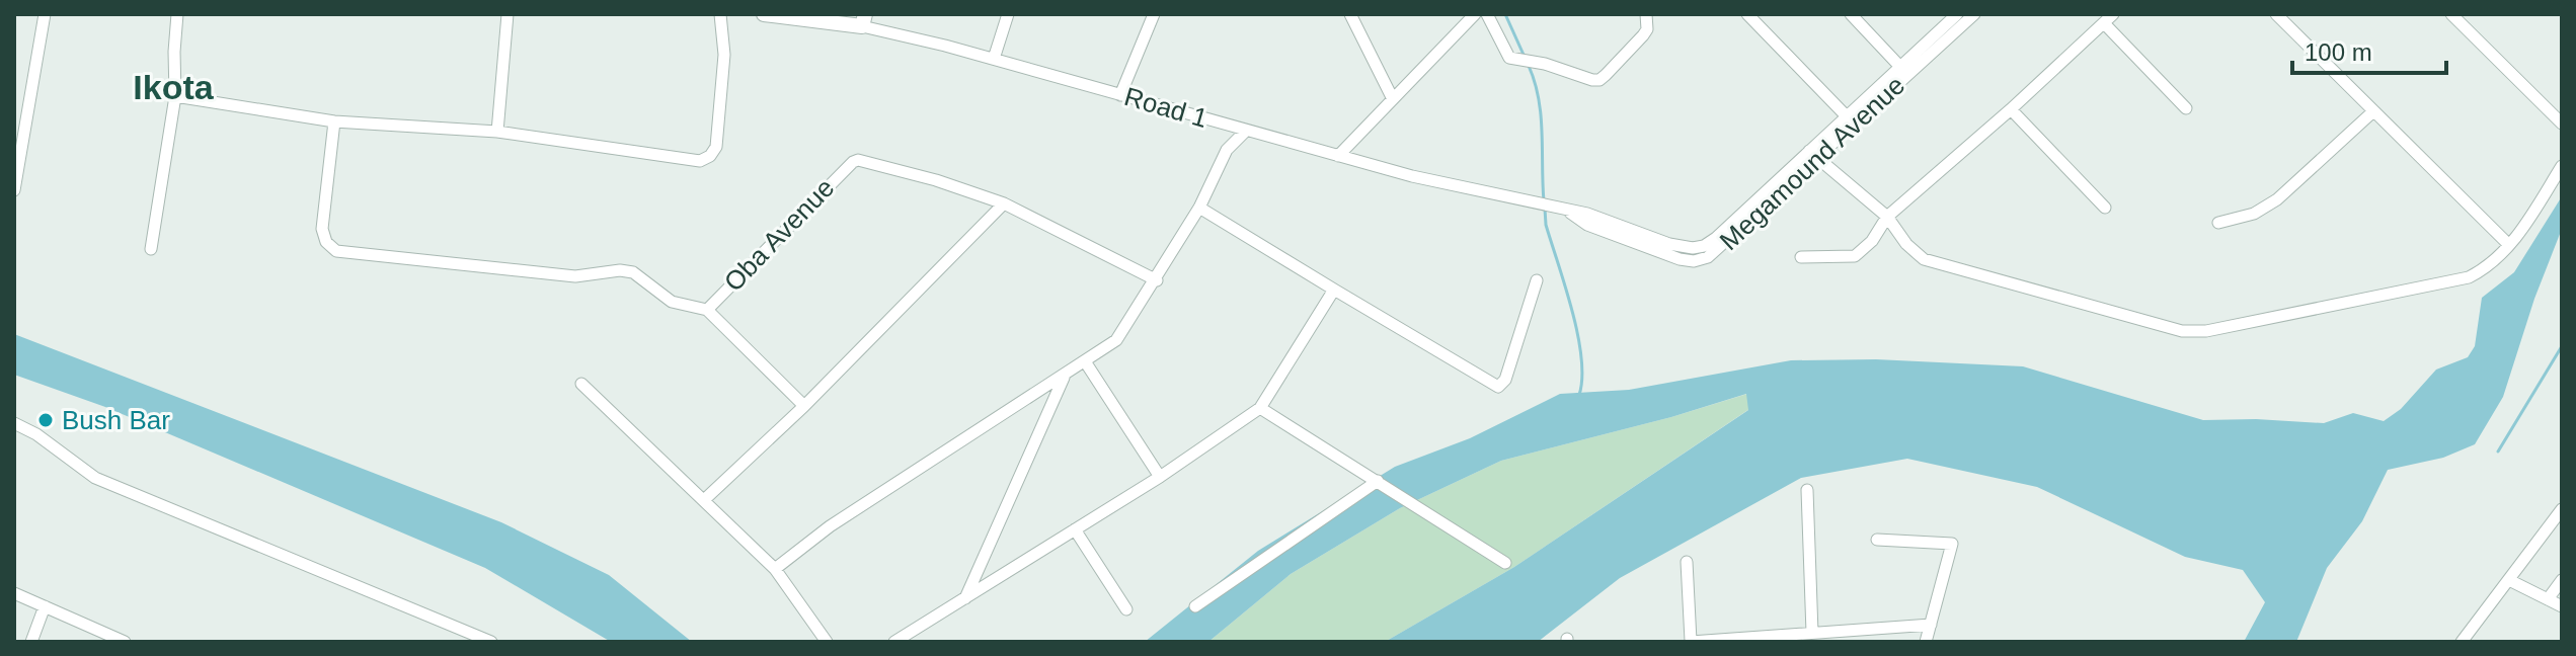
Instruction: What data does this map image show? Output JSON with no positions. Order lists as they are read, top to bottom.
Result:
{
  "streets": {
    "street": ["Road 1", "Megamound Avenue", "Oba Avenue"]
  },
  "crossings": [
    ["Road 1", "Megamound Avenue"]
  ],
  "districts": ["Ikota"],
  "places": ["Bush Bar"],
  "scale_bar": "100 m"
}
